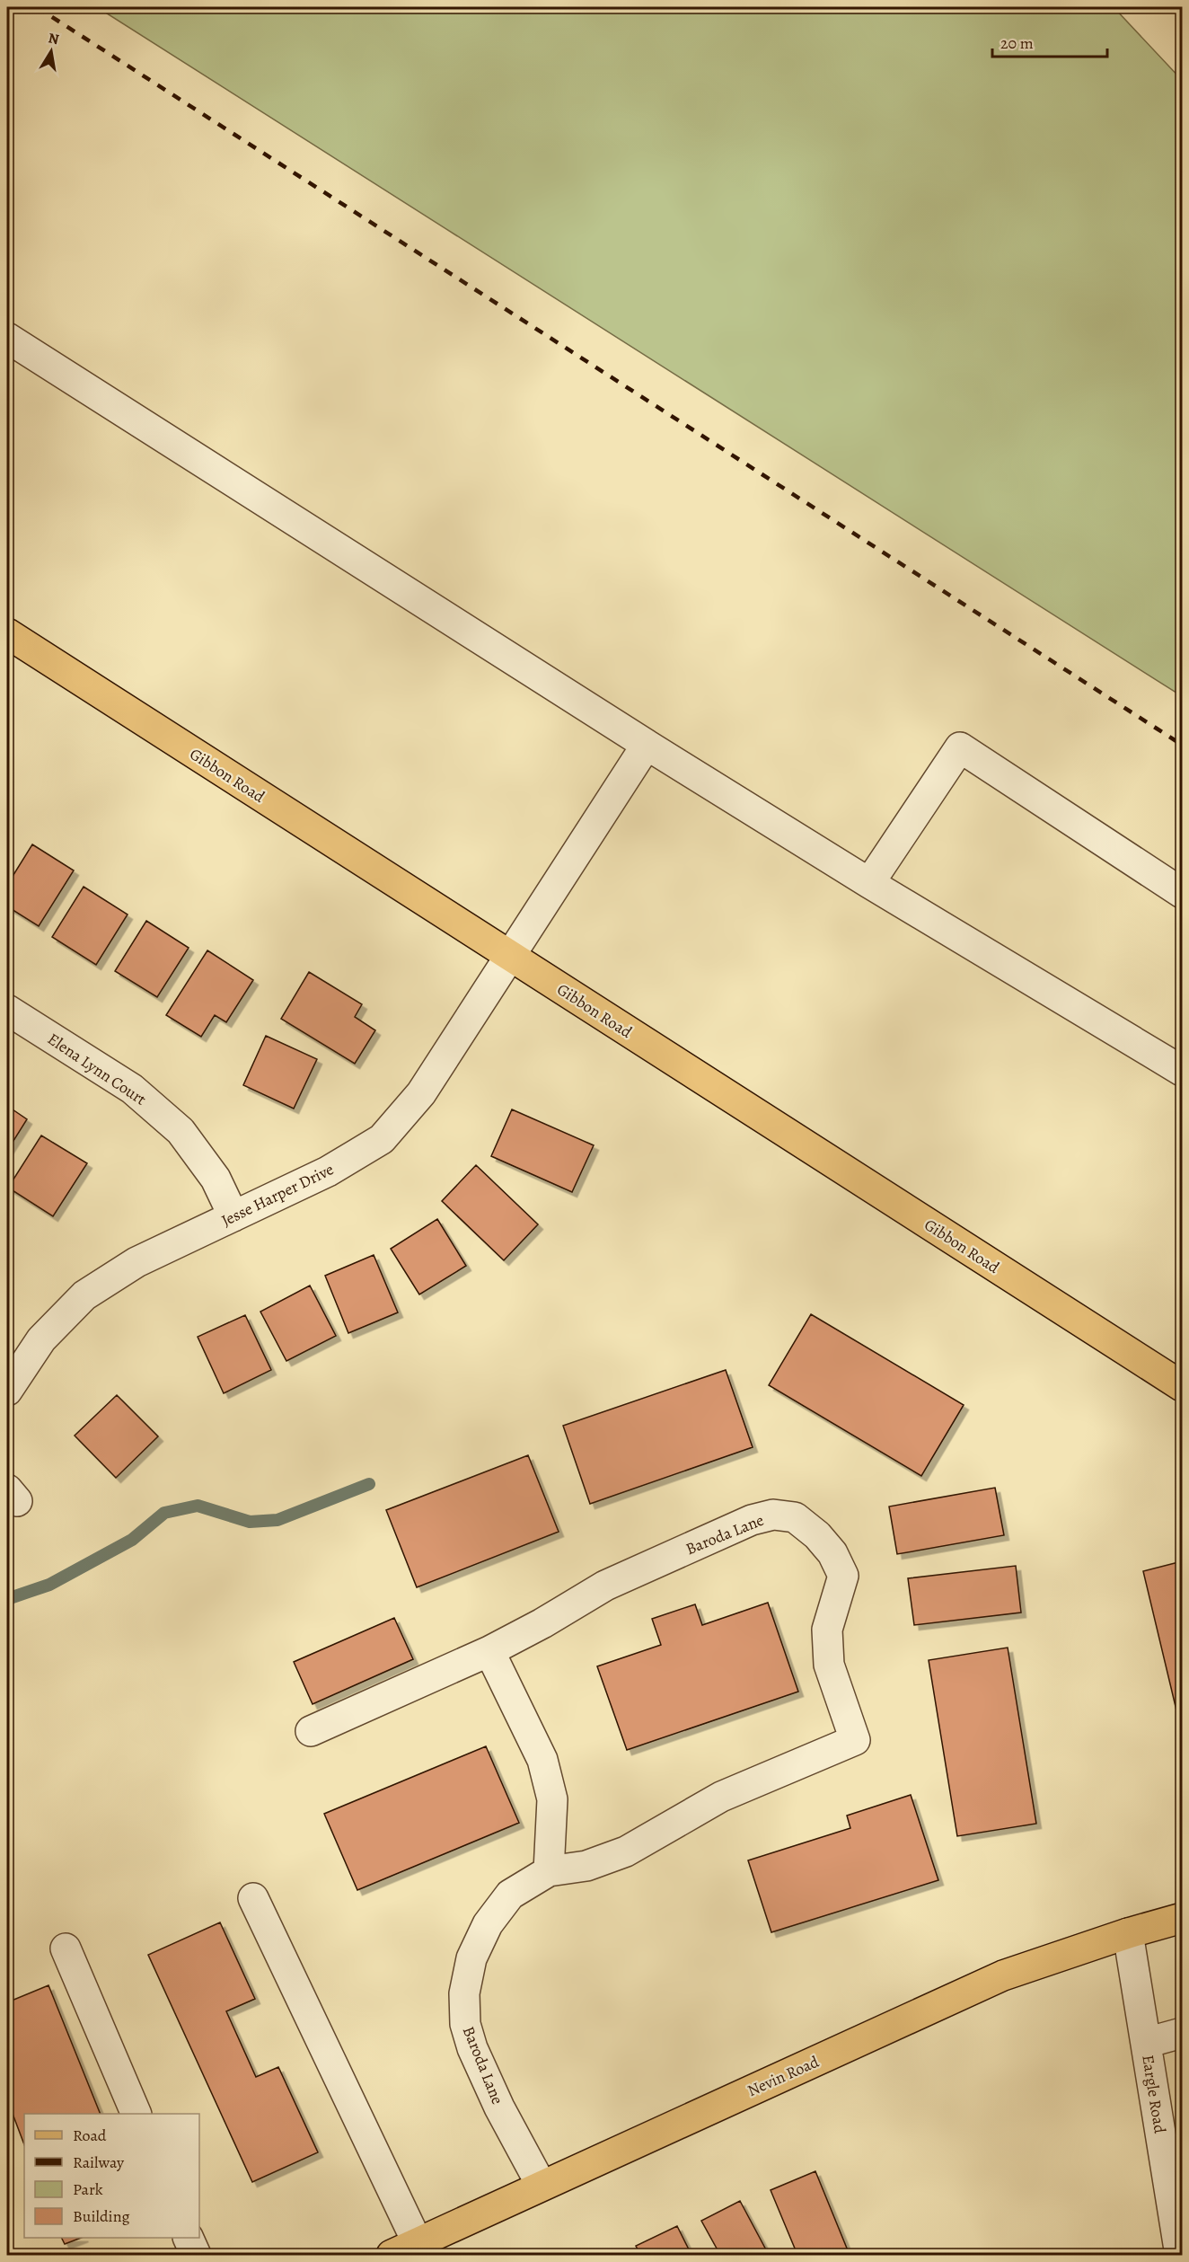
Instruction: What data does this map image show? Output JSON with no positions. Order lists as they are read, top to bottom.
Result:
{
  "streets": {
    "main road": ["Gibbon Road", "Nevin Road"],
    "street": [
      "Elena Lynn Court",
      "Jesse Harper Drive",
      "Baroda Lane",
      "Eargle Road"
    ]
  },
  "crossings": [
    ["Gibbon Road", "Jesse Harper Drive"],
    ["Elena Lynn Court", "Jesse Harper Drive"],
    ["Baroda Lane", "Nevin Road"],
    ["Nevin Road", "Eargle Road"]
  ],
  "legend": [
    "Road",
    "Railway",
    "Park",
    "Building"
  ],
  "scale_bar": "20 m",
  "north": "top"
}
